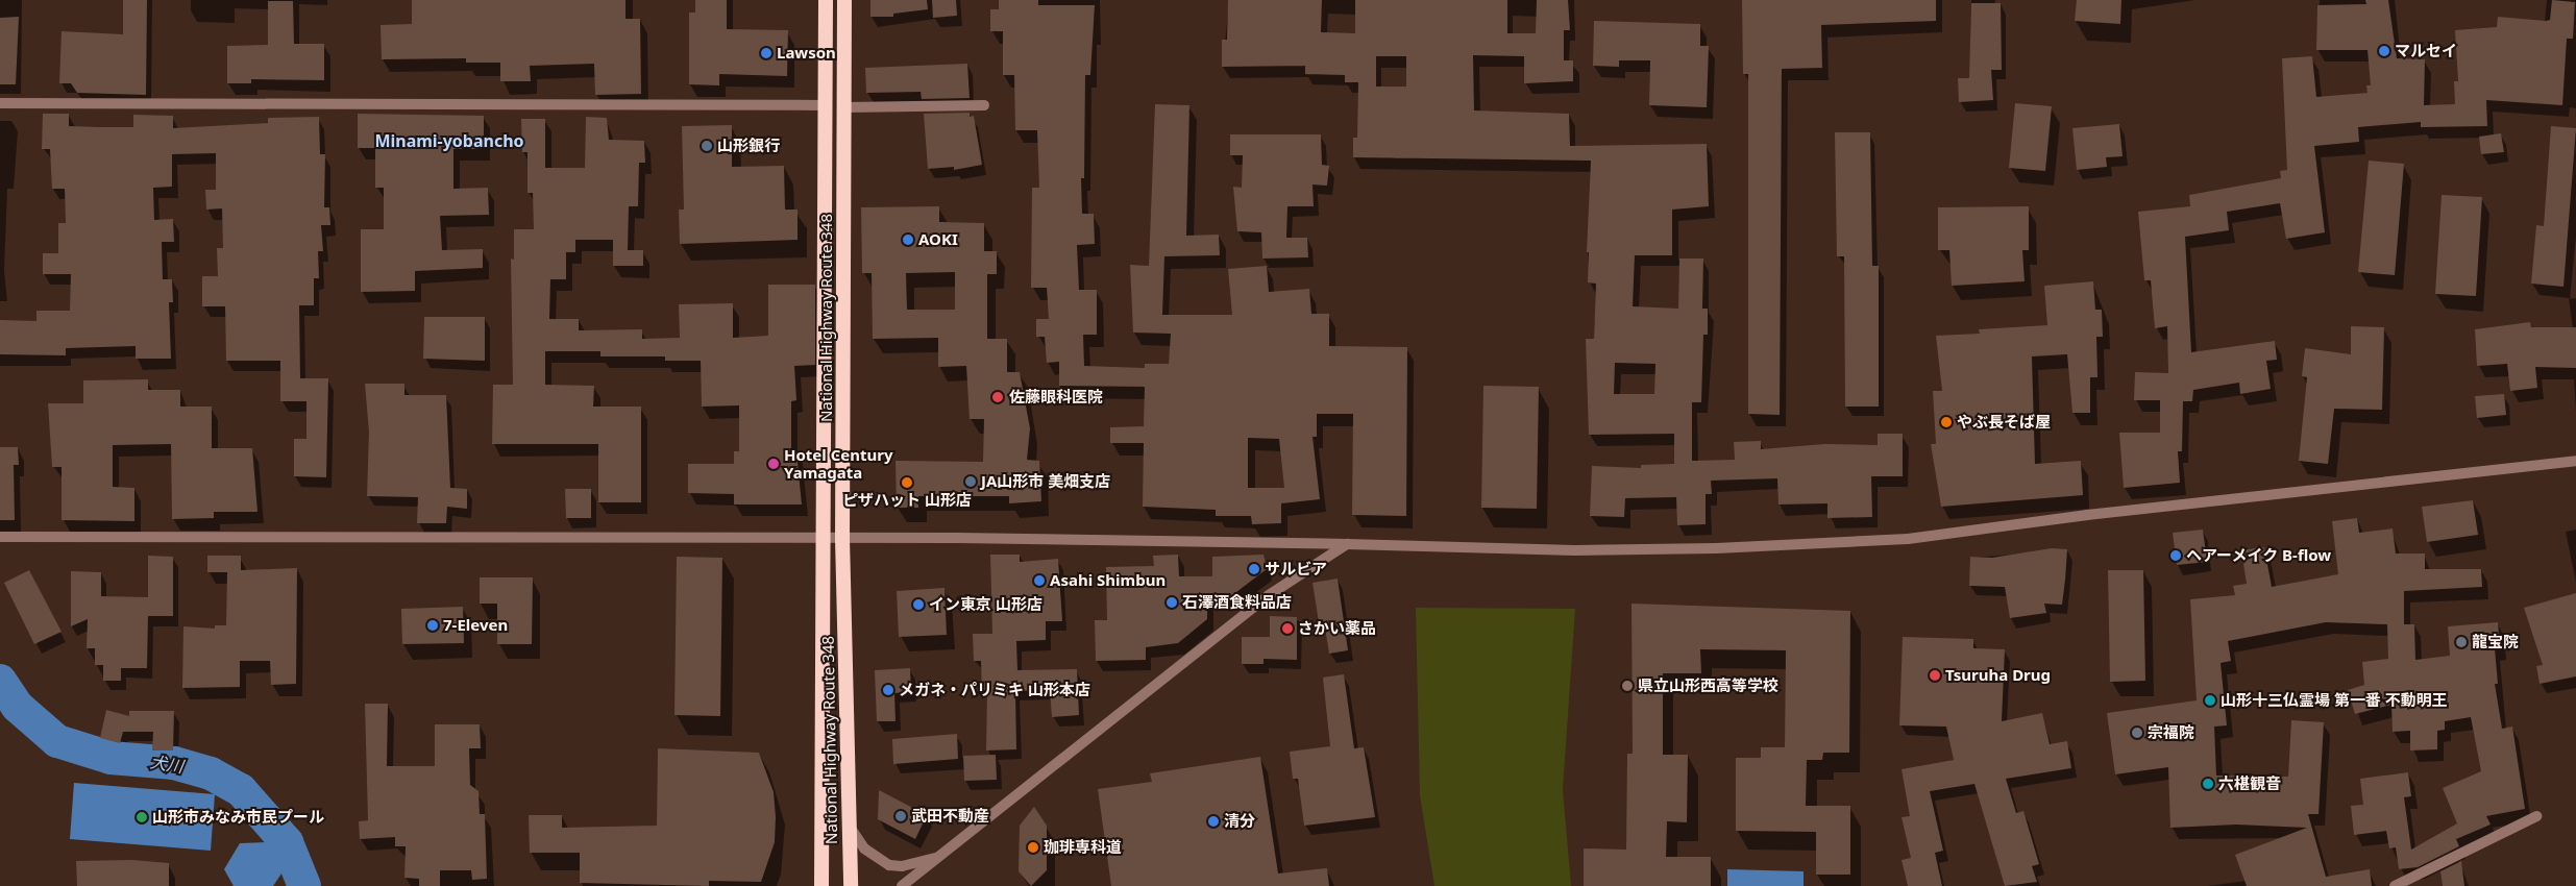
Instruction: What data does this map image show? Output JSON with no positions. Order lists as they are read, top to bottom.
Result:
{
  "streets": {
    "highway": ["National Highway Route 348"]
  },
  "districts": ["Minami-yobancho"],
  "water": ["犬川"],
  "places": [
    "マルセイ",
    "Lawson",
    "山形銀行",
    "AOKI",
    "佐藤眼科医院",
    "やぶ長そば屋",
    "Hotel Century Yamagata",
    "JA山形市 美畑支店",
    "ピザハット 山形店",
    "ヘアーメイク B-flow",
    "サルビア",
    "Asahi Shimbun",
    "石澤酒食料品店",
    "イン東京 山形店",
    "7-Eleven",
    "さかい薬品",
    "龍宝院",
    "Tsuruha Drug",
    "県立山形西高等学校",
    "メガネ・パリミキ 山形本店",
    "山形十三仏霊場 第一番 不動明王",
    "宗福院",
    "六椹観音",
    "武田不動産",
    "山形市みなみ市民プール",
    "清分",
    "珈琲専科道"
  ]
}
